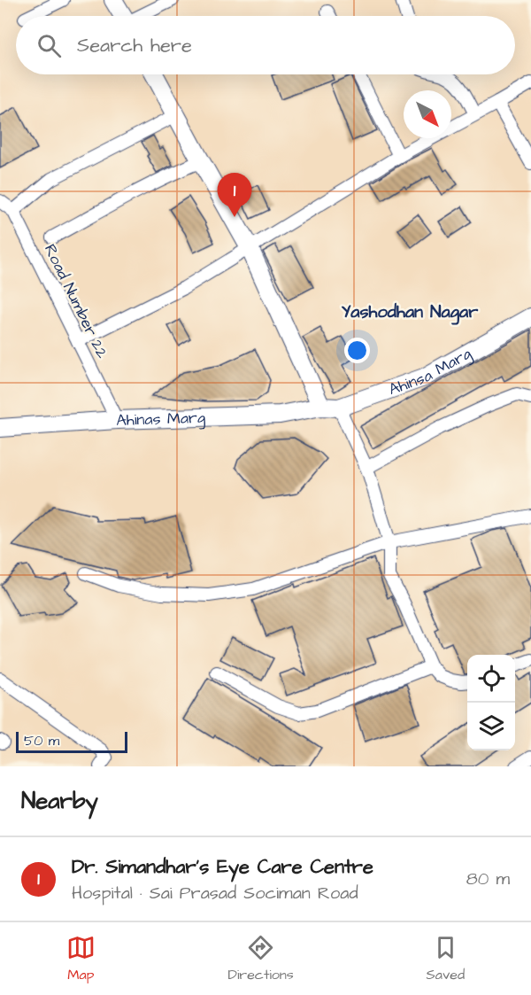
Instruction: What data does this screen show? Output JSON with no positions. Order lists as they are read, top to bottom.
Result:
{
  "streets": {
    "street": ["Road Number 22", "Ahinsa Marg", "Ahinas Marg"]
  },
  "crossings": [
    ["Road Number 22", "Ahinas Marg"],
    ["Ahinsa Marg", "Ahinas Marg"]
  ],
  "districts": ["Yashodhan Nagar"],
  "scale_bar": "50 m",
  "north": "bottom right",
  "page": {
    "search": "Search here",
    "pins": "1",
    "scale": "50 m",
    "heading": "Nearby",
    "list": [
      {
        "mark": "1",
        "name": "Dr. Simandhar's Eye Care Centre",
        "note": "Hospital · Sai Prasad Sociman Road",
        "value": "80 m"
      }
    ],
    "nav": ["Map", "Directions", "Saved"]
  }
}
